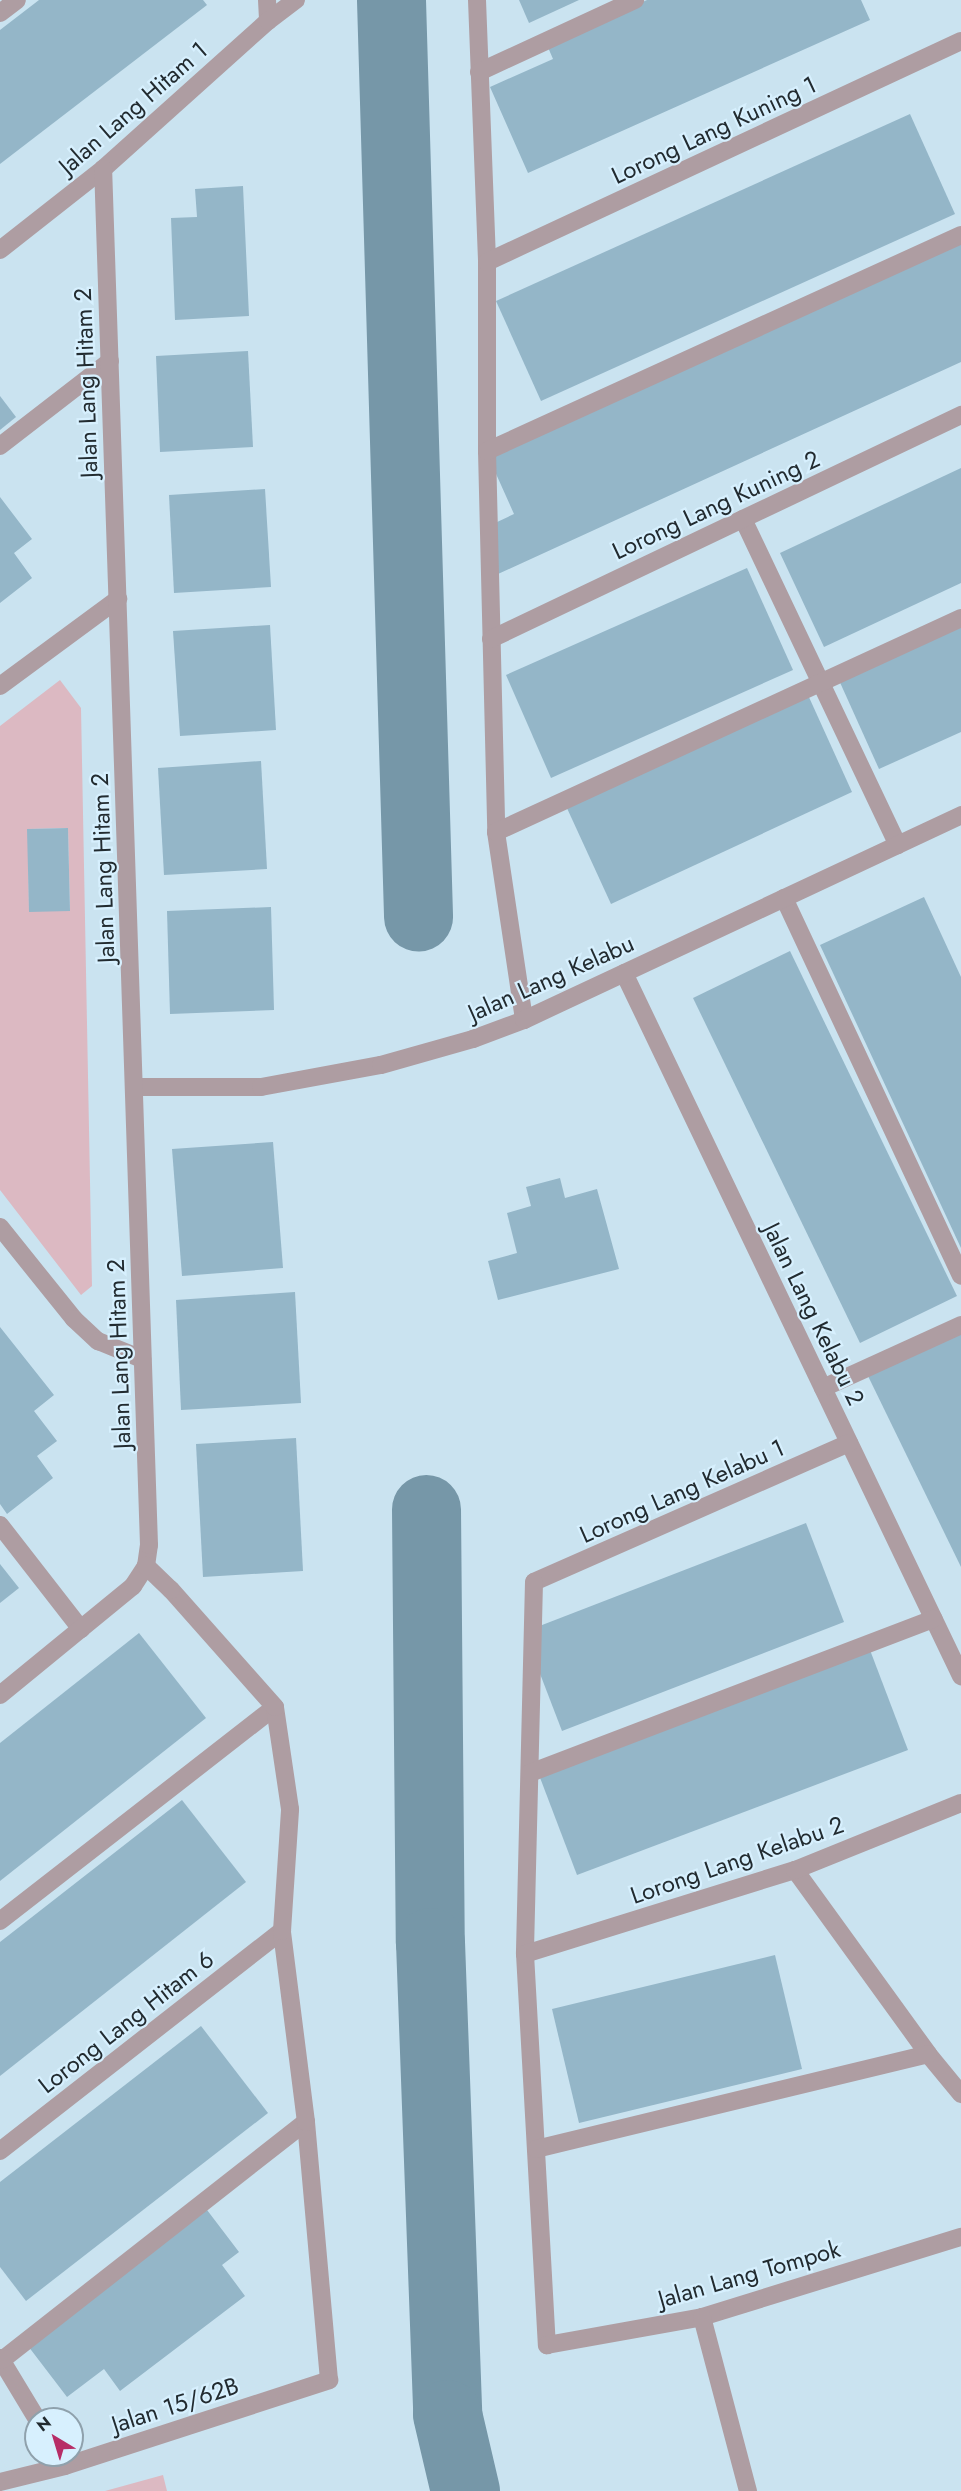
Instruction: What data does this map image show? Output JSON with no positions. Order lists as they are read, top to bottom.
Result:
{
  "streets": {
    "street": [
      "Jalan Lang Hitam 1",
      "Lorong Lang Kuning 1",
      "Jalan Lang Hitam 2",
      "Lorong Lang Kuning 2",
      "Jalan Lang Kelabu",
      "Jalan Lang Kelabu 2",
      "Lorong Lang Kelabu 1",
      "Lorong Lang Kelabu 2",
      "Lorong Lang Hitam 6",
      "Jalan Lang Tompok",
      "Jalan 15/62B"
    ]
  },
  "crossings": [
    ["Jalan Lang Hitam 1", "Jalan Lang Hitam 2"],
    ["Jalan Lang Hitam 2", "Jalan Lang Kelabu"],
    ["Jalan Lang Kelabu", "Jalan Lang Kelabu 2"],
    ["Jalan Lang Kelabu 2", "Lorong Lang Kelabu 1"]
  ],
  "north": "top left"
}
